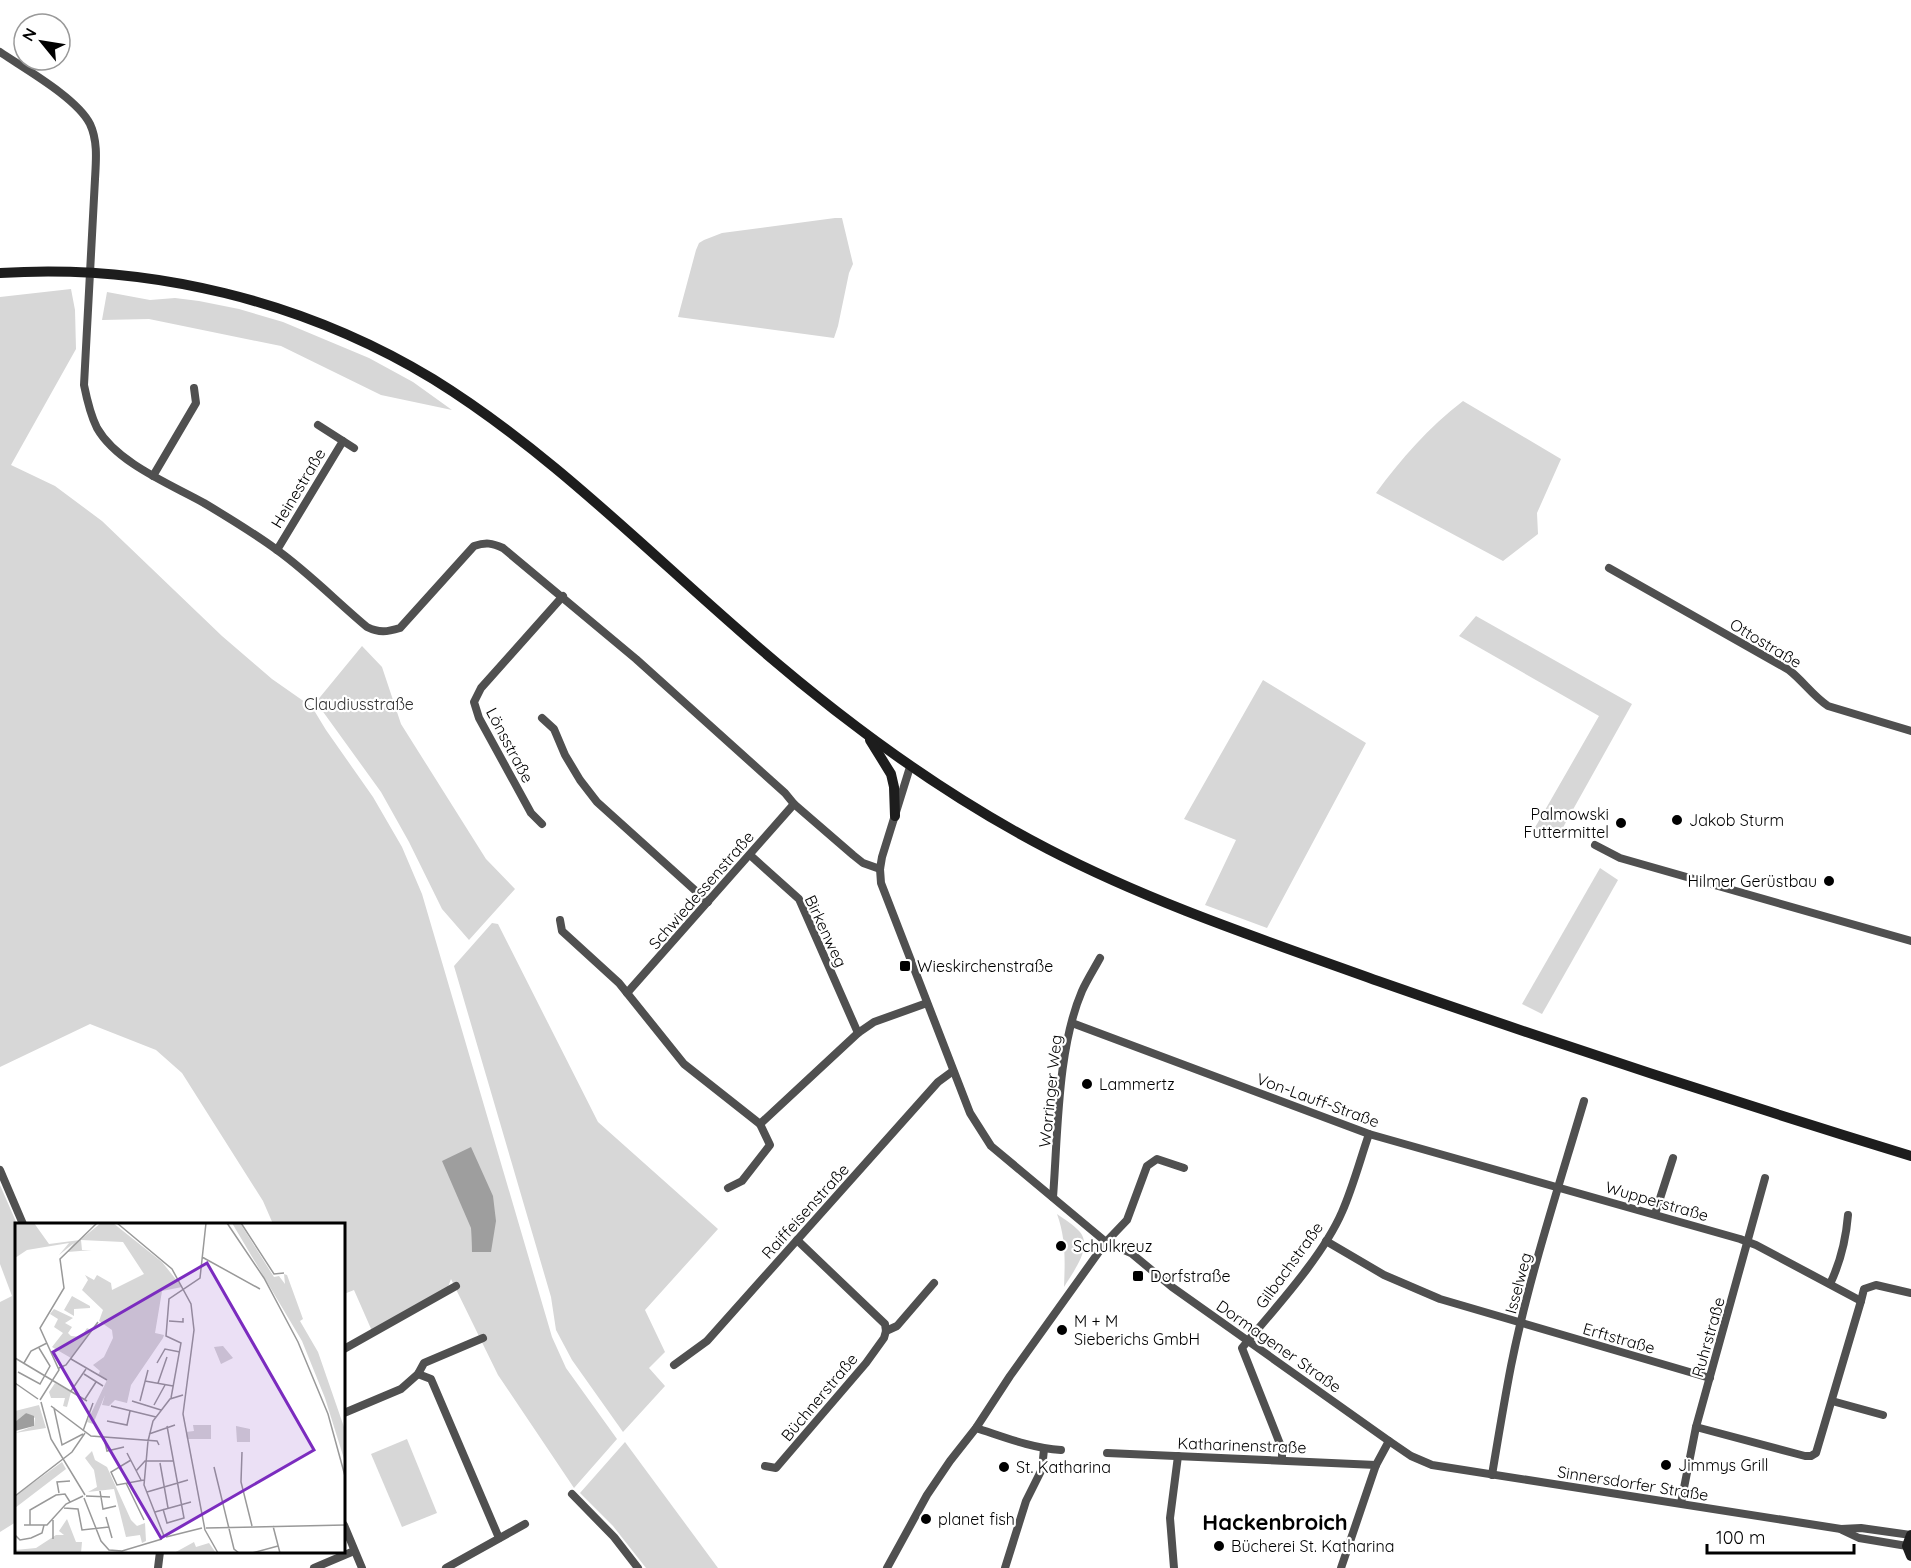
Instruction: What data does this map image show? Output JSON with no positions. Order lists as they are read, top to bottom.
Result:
{
  "streets": {
    "street": [
      "Heinestraße",
      "Ottostraße",
      "Lönsstraße",
      "Schwiedessenstraße",
      "Birkenweg",
      "Worringer Weg",
      "Von-Lauff-Straße",
      "Wupperstraße",
      "Raiffeisenstraße",
      "Gilbachstraße",
      "Isselweg",
      "Ruhrstraße",
      "Erftstraße",
      "Dormagener Straße",
      "Büchnerstraße",
      "Katharinenstraße",
      "Sinnersdorfer Straße"
    ]
  },
  "crossings": [
    ["Schwiedessenstraße", "Birkenweg"],
    ["Worringer Weg", "Von-Lauff-Straße"],
    ["Worringer Weg", "Dormagener Straße"],
    ["Von-Lauff-Straße", "Wupperstraße"],
    ["Von-Lauff-Straße", "Gilbachstraße"],
    ["Von-Lauff-Straße", "Isselweg"],
    ["Wupperstraße", "Isselweg"],
    ["Wupperstraße", "Ruhrstraße"],
    ["Raiffeisenstraße", "Dormagener Straße"],
    ["Gilbachstraße", "Erftstraße"],
    ["Gilbachstraße", "Dormagener Straße"],
    ["Isselweg", "Erftstraße"],
    ["Isselweg", "Sinnersdorfer Straße"],
    ["Ruhrstraße", "Erftstraße"],
    ["Ruhrstraße", "Sinnersdorfer Straße"],
    ["Dormagener Straße", "Sinnersdorfer Straße"]
  ],
  "districts": ["Hackenbroich"],
  "parks": ["Claudiusstraße"],
  "places": {
    "other": [
      "Jakob Sturm",
      "Palmowski Futtermittel",
      "Hilmer Gerüstbau",
      "Lammertz",
      "Schulkreuz",
      "M + M Sieberichs GmbH",
      "Jimmys Grill",
      "St. Katharina",
      "planet fish",
      "Bücherei St. Katharina"
    ],
    "transit": ["Wieskirchenstraße", "Dorfstraße"]
  },
  "scale_bar": "100 m",
  "north": "top left"
}
